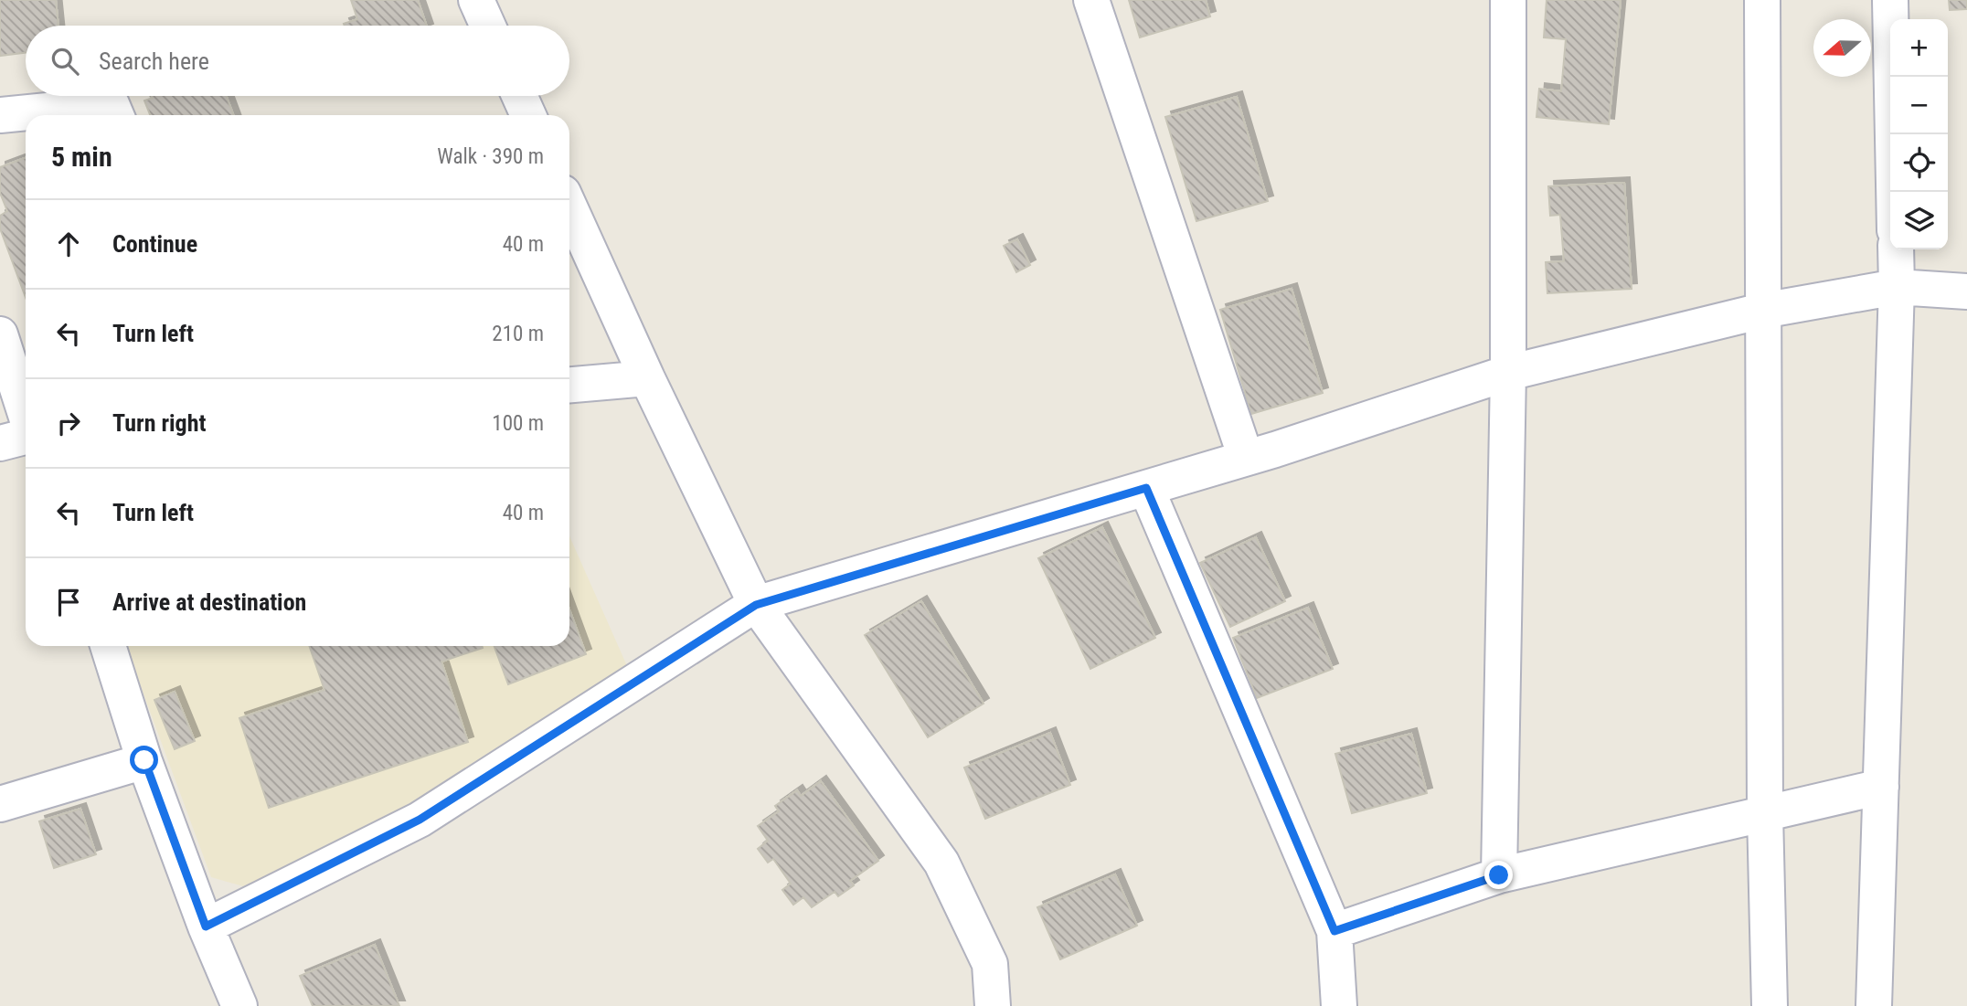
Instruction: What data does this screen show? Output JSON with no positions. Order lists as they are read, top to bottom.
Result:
{
  "north": "left",
  "page": {
    "map_buttons": ["+", "−"],
    "search": "Search here",
    "heading": ["5 min", "Walk · 390 m"],
    "list": [
      ["Continue", "40 m"],
      ["Turn left", "210 m"],
      ["Turn right", "100 m"],
      ["Turn left", "40 m"],
      "Arrive at destination"
    ]
  }
}
